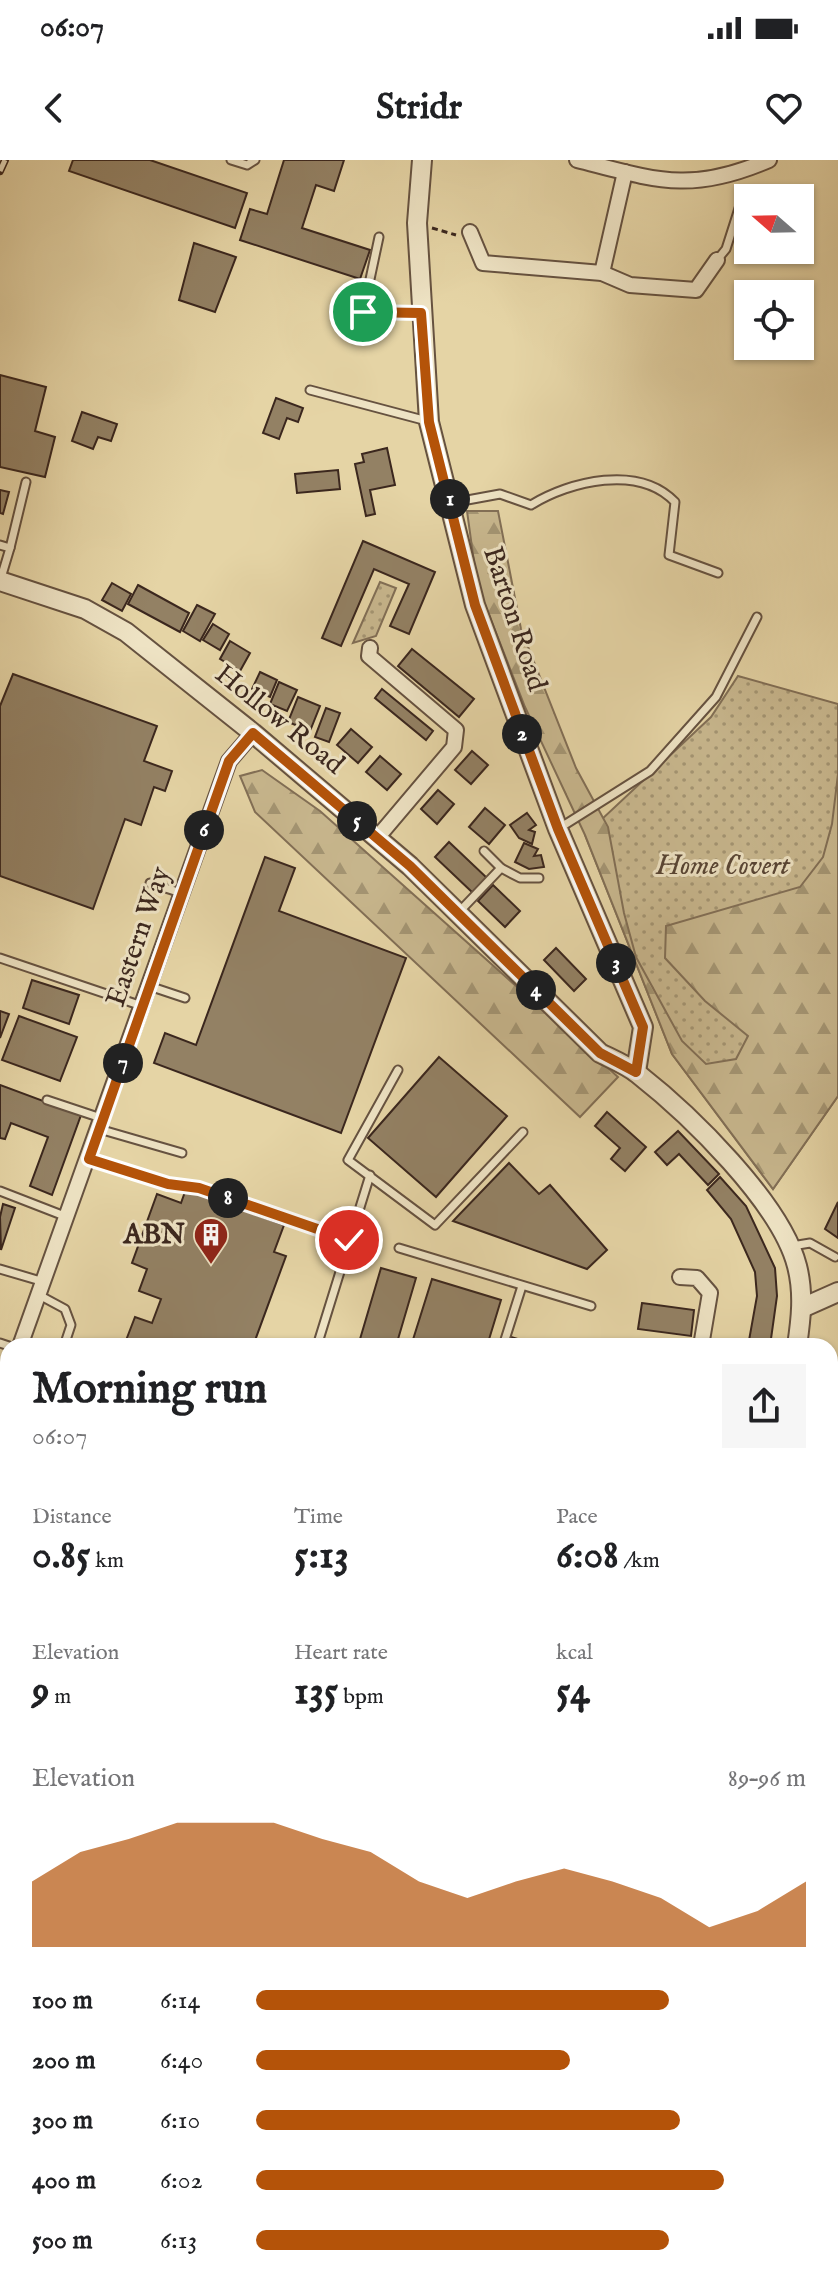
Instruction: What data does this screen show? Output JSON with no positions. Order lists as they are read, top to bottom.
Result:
{
  "streets": {
    "street": ["Barton Road", "Hollow Road", "Eastern Way"]
  },
  "crossings": [
    ["Barton Road", "Hollow Road"],
    ["Hollow Road", "Eastern Way"]
  ],
  "parks": ["Home Covert"],
  "places": {
    "building": ["ABN"]
  },
  "north": "left",
  "page": {
    "status": "06:07",
    "header": "Stridr",
    "pins": [
      "1",
      "2",
      "5",
      "6",
      "3",
      "4",
      "7",
      "8"
    ],
    "heading": ["Morning run", "06:07"],
    "stats": [
      ["Distance", "0.85 km"],
      ["Time", "5:13"],
      ["Pace", "6:08 /km"],
      ["Elevation", "9 m"],
      ["Heart rate", "135 bpm"],
      ["kcal", "54"]
    ],
    "chart": ["Elevation", "89–96 m"],
    "list": [
      {
        "name": "100 m",
        "note": "6:14"
      },
      {
        "name": "200 m",
        "note": "6:40"
      },
      {
        "name": "300 m",
        "note": "6:10"
      },
      {
        "name": "400 m",
        "note": "6:02"
      },
      {
        "name": "500 m",
        "note": "6:13"
      }
    ]
  }
}
